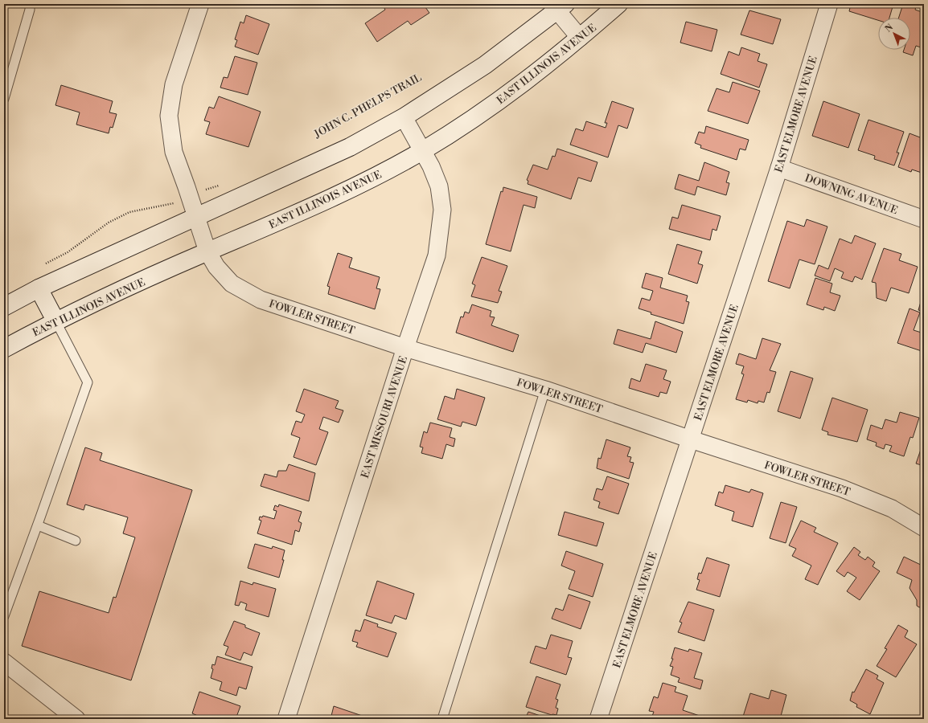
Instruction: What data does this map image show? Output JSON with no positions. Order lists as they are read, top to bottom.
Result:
{
  "streets": {
    "main road": ["EAST ILLINOIS AVENUE"],
    "street": [
      "EAST ELMORE AVENUE",
      "DOWNING AVENUE",
      "FOWLER STREET",
      "EAST MISSOURI AVENUE"
    ]
  },
  "crossings": [
    ["EAST ILLINOIS AVENUE", "FOWLER STREET"],
    ["EAST ILLINOIS AVENUE", "EAST MISSOURI AVENUE"],
    ["EAST ELMORE AVENUE", "DOWNING AVENUE"],
    ["EAST ELMORE AVENUE", "FOWLER STREET"],
    ["FOWLER STREET", "EAST MISSOURI AVENUE"]
  ],
  "north": "top left"
}
